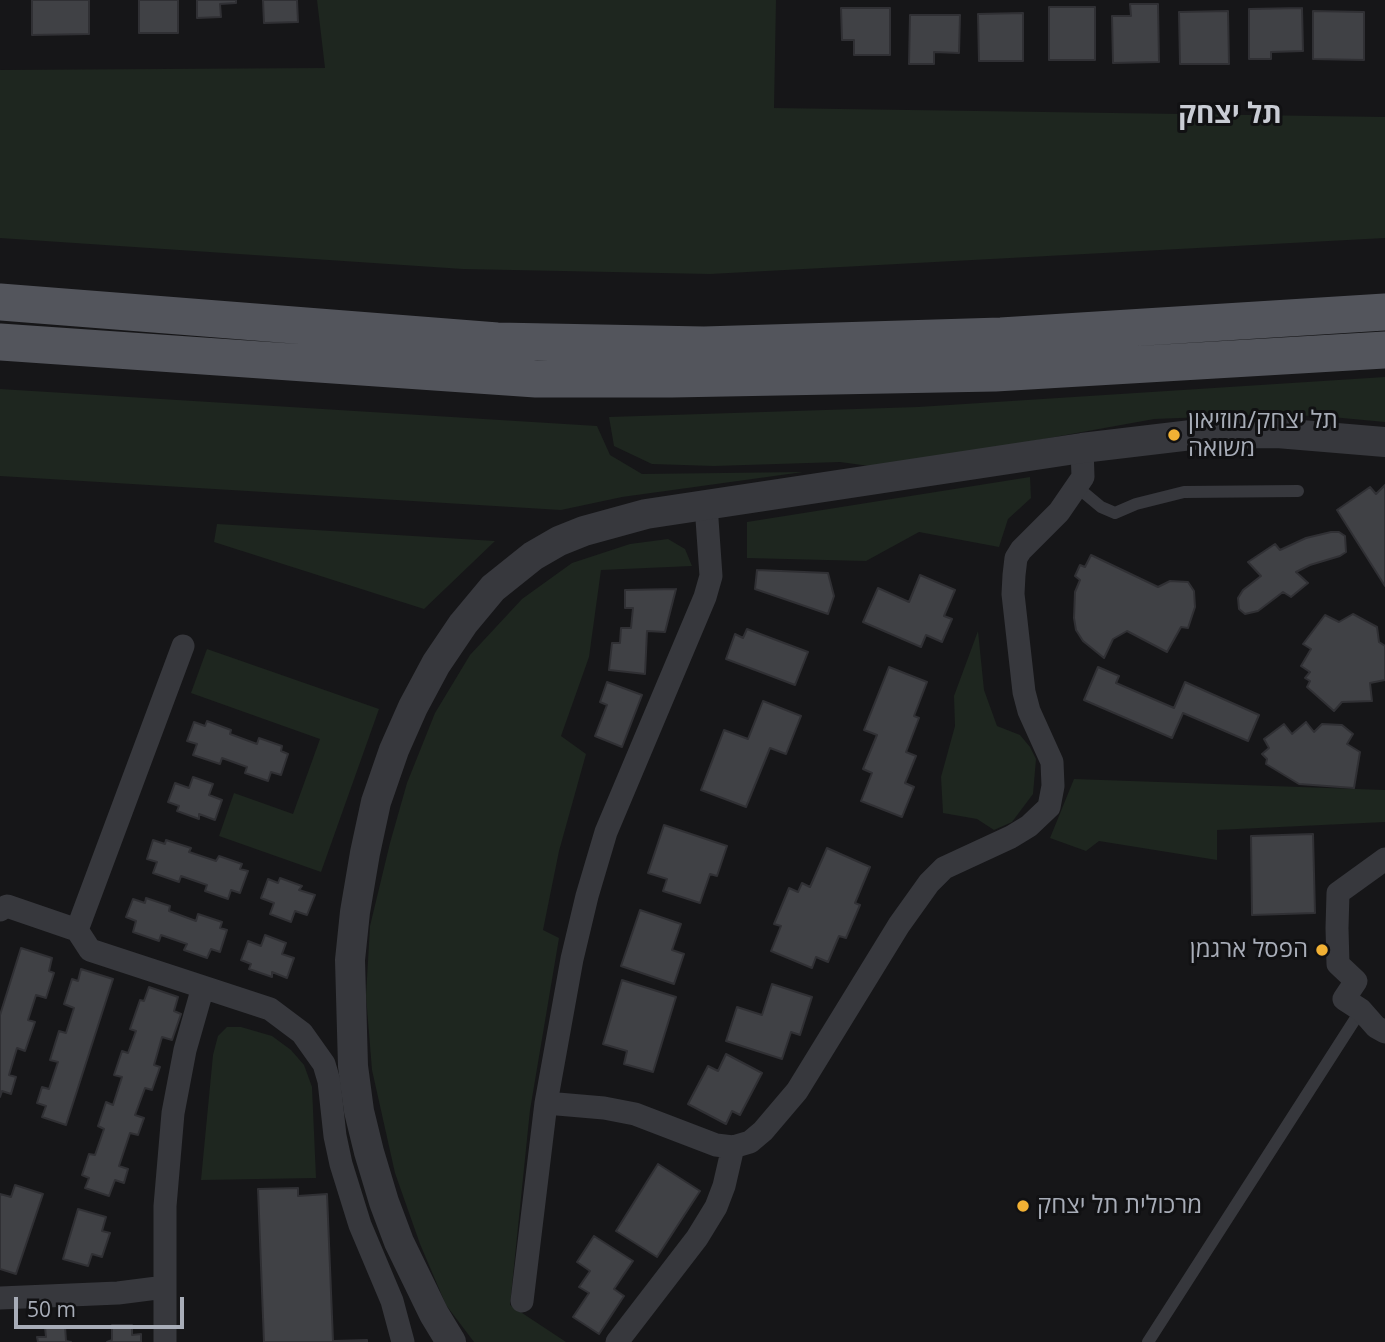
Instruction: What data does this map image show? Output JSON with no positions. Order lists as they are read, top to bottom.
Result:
{
  "districts": ["תל יצחק"],
  "places": ["תל יצחק/מוזיאון משואה", "הפסל ארגמן", "מרכולית תל יצחק"],
  "scale_bar": "50 m"
}
